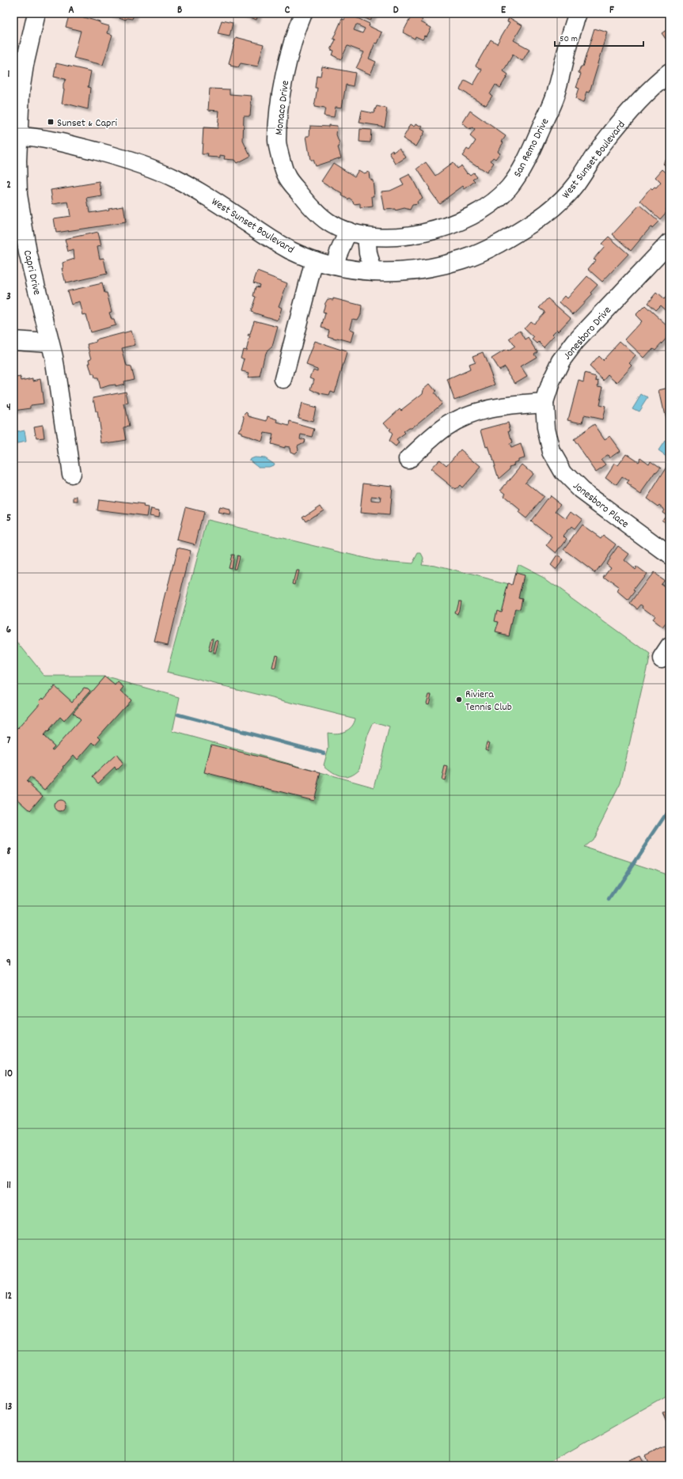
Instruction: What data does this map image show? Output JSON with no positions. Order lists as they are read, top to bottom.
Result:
{
  "streets": {
    "street": [
      "Monaco Drive",
      "San Remo Drive",
      "West Sunset Boulevard",
      "Capri Drive",
      "Jonesboro Drive",
      "Jonesboro Place"
    ]
  },
  "crossings": [
    ["Monaco Drive", "San Remo Drive"],
    ["West Sunset Boulevard", "Capri Drive"],
    ["Jonesboro Drive", "Jonesboro Place"]
  ],
  "places": {
    "transit": ["Sunset & Capri"],
    "other": ["Riviera Tennis Club"]
  },
  "scale_bar": "50 m",
  "grid": {
    "columns": [
      "A",
      "B",
      "C",
      "D",
      "E",
      "F"
    ],
    "rows": [
      "1",
      "2",
      "3",
      "4",
      "5",
      "6",
      "7",
      "8",
      "9",
      "10",
      "11",
      "12",
      "13"
    ]
  }
}
